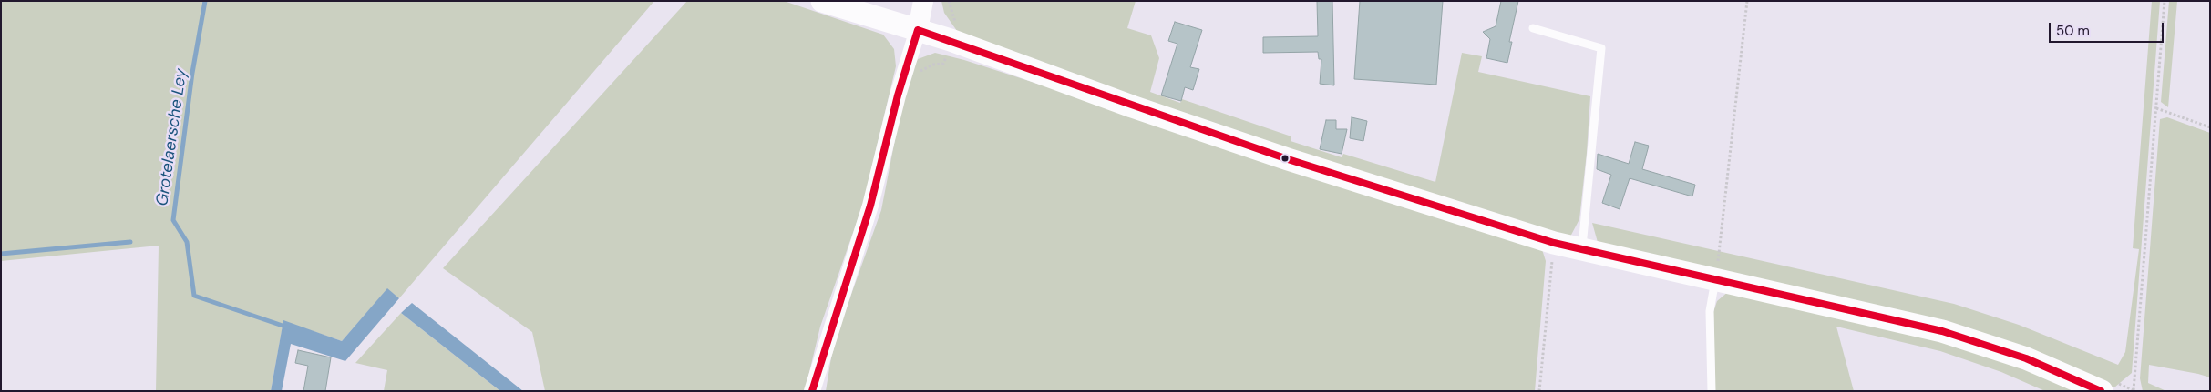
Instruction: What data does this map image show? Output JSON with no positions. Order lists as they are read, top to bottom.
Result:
{
  "water": ["Grotelaersche Ley"],
  "scale_bar": "50 m"
}
